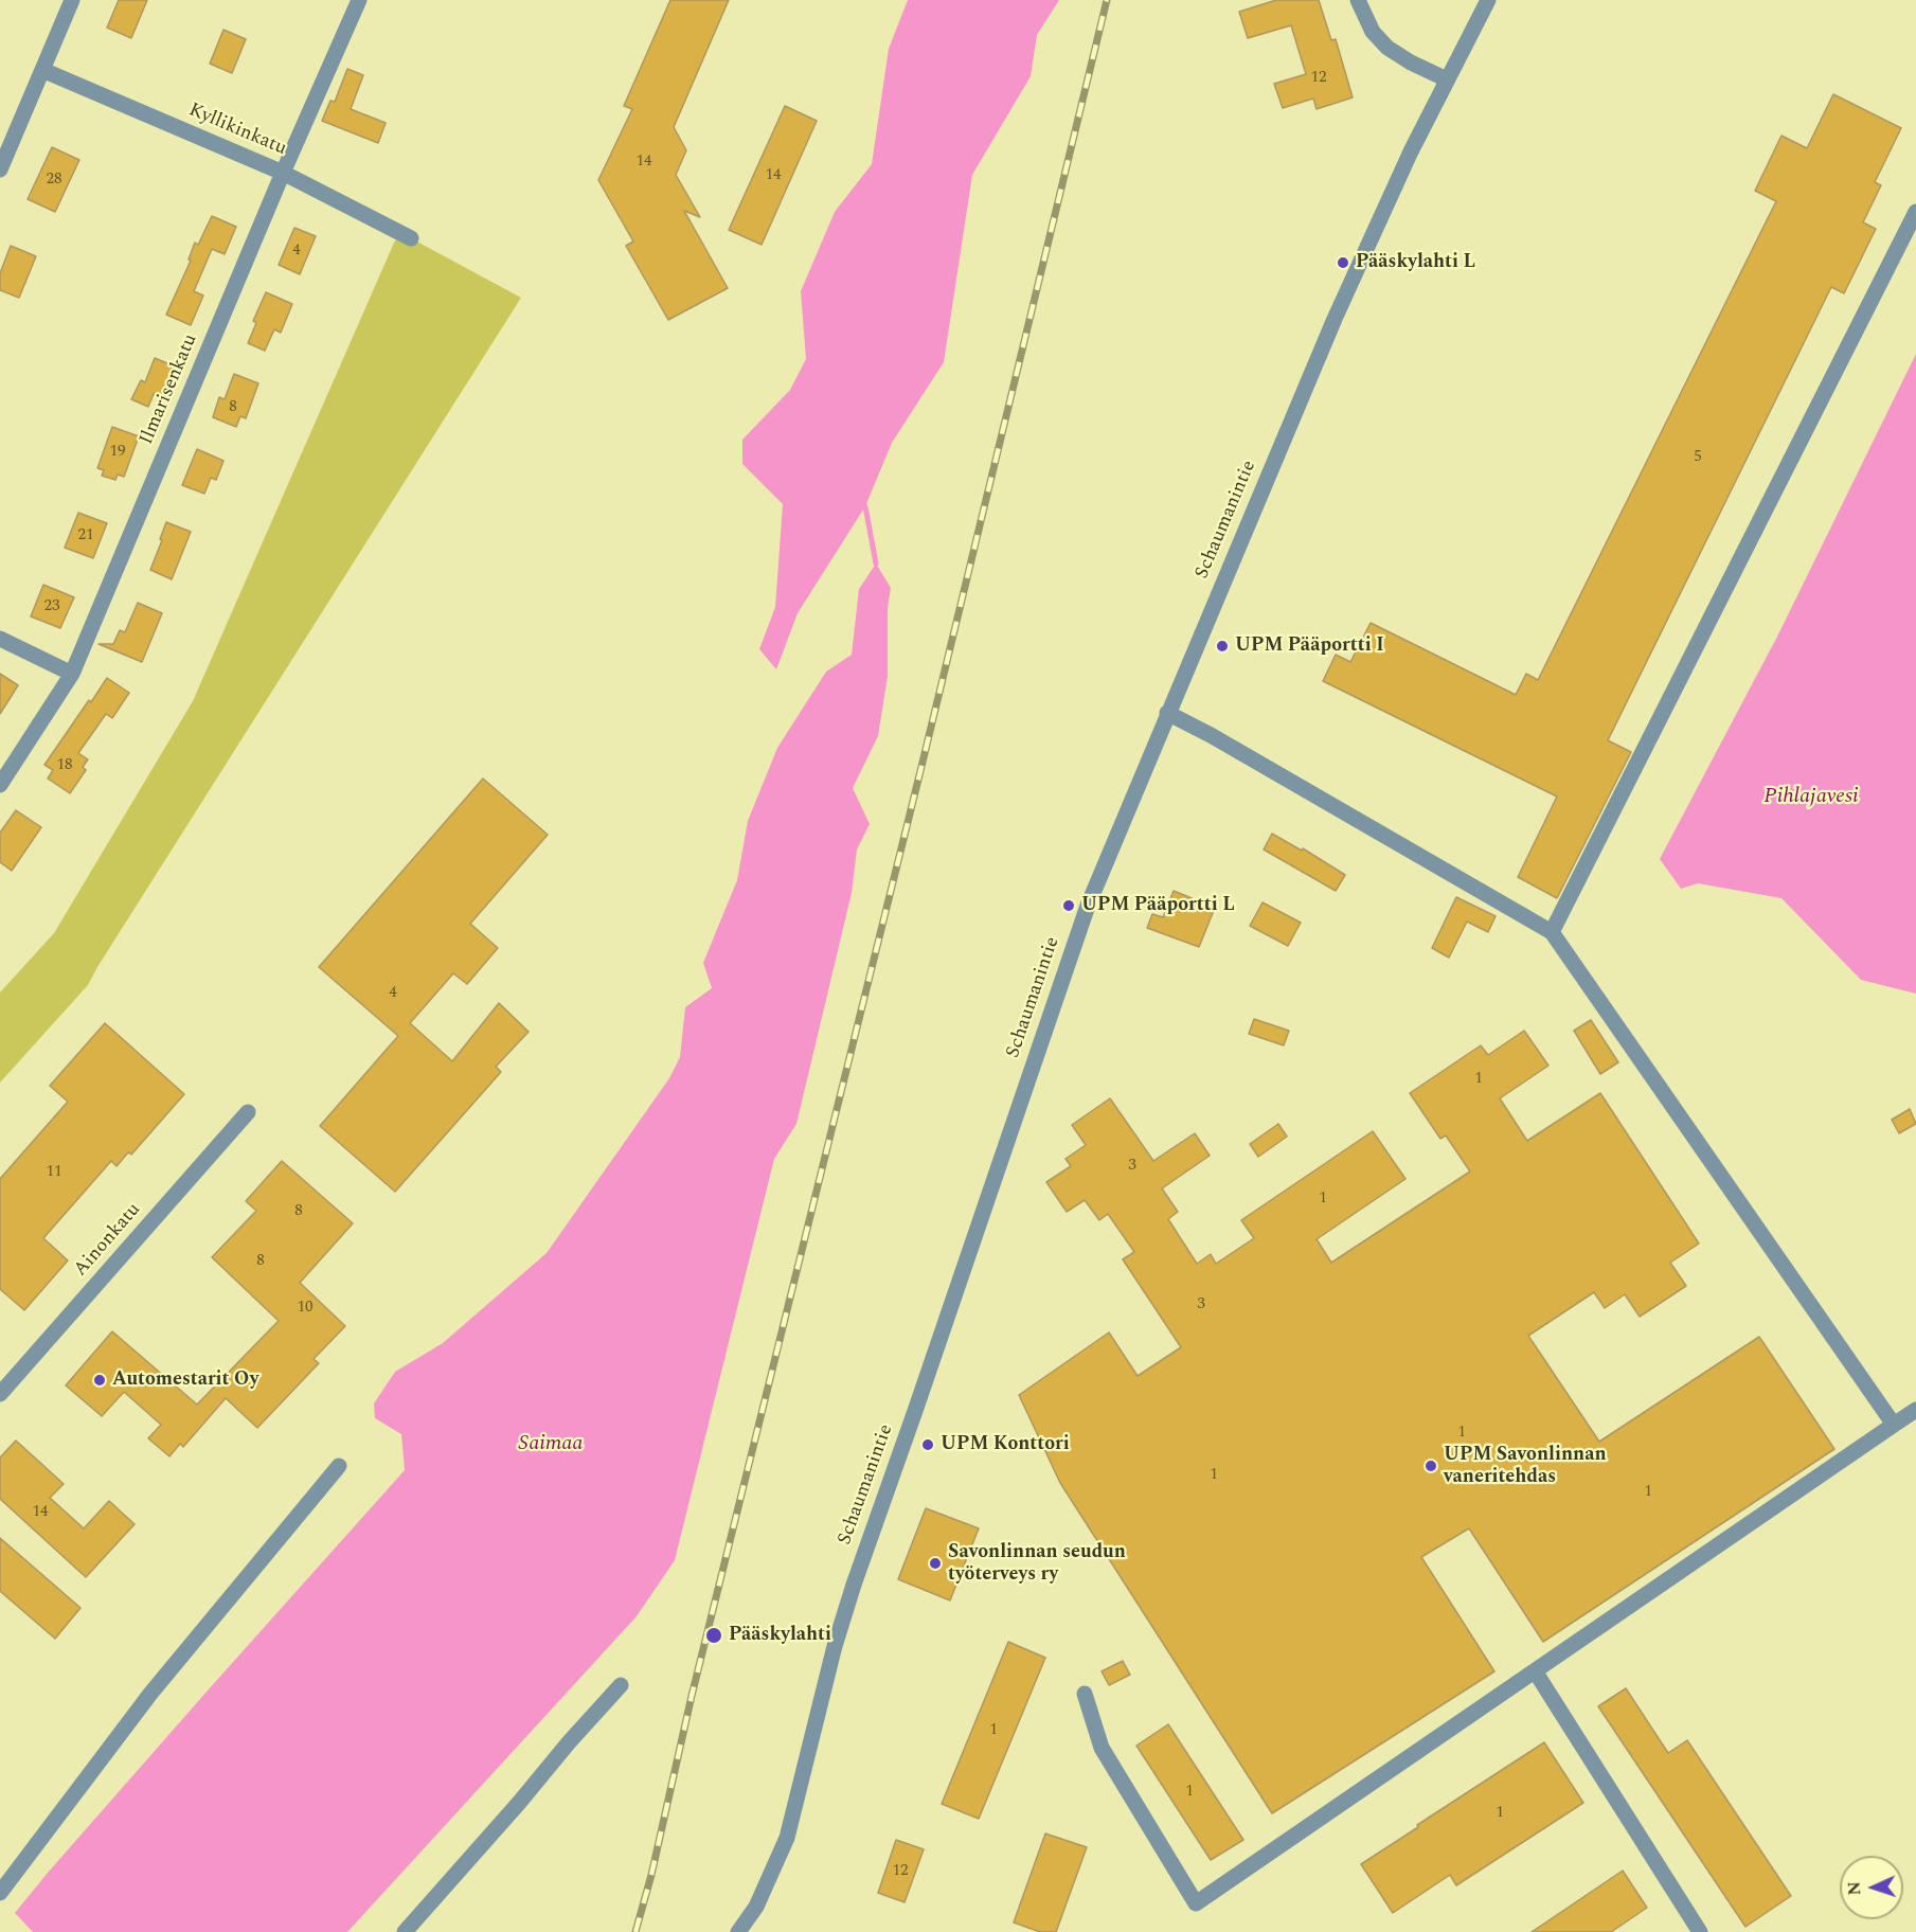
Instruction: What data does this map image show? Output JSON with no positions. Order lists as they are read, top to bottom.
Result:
{
  "streets": {
    "street": [
      "Kyllikinkatu",
      "Ilmarisenkatu",
      "Schaumanintie",
      "Ainonkatu"
    ]
  },
  "crossings": [
    ["Kyllikinkatu", "Ilmarisenkatu"]
  ],
  "water": ["Pihlajavesi", "Saimaa"],
  "places": [
    "Pääskylahti L",
    "UPM Pääportti I",
    "UPM Pääportti L",
    "Automestarit Oy",
    "UPM Konttori",
    "UPM Savonlinnan vaneritehdas",
    "Savonlinnan seudun työterveys ry",
    "Pääskylahti"
  ],
  "house_numbers": [
    "12",
    "14",
    "14",
    "28",
    "4",
    "8",
    "19",
    "5",
    "21",
    "23",
    "18",
    "4",
    "1",
    "3",
    "11",
    "1",
    "8",
    "8",
    "3",
    "10",
    "1",
    "1",
    "1",
    "14",
    "1",
    "1",
    "1",
    "12"
  ],
  "north": "left"
}
